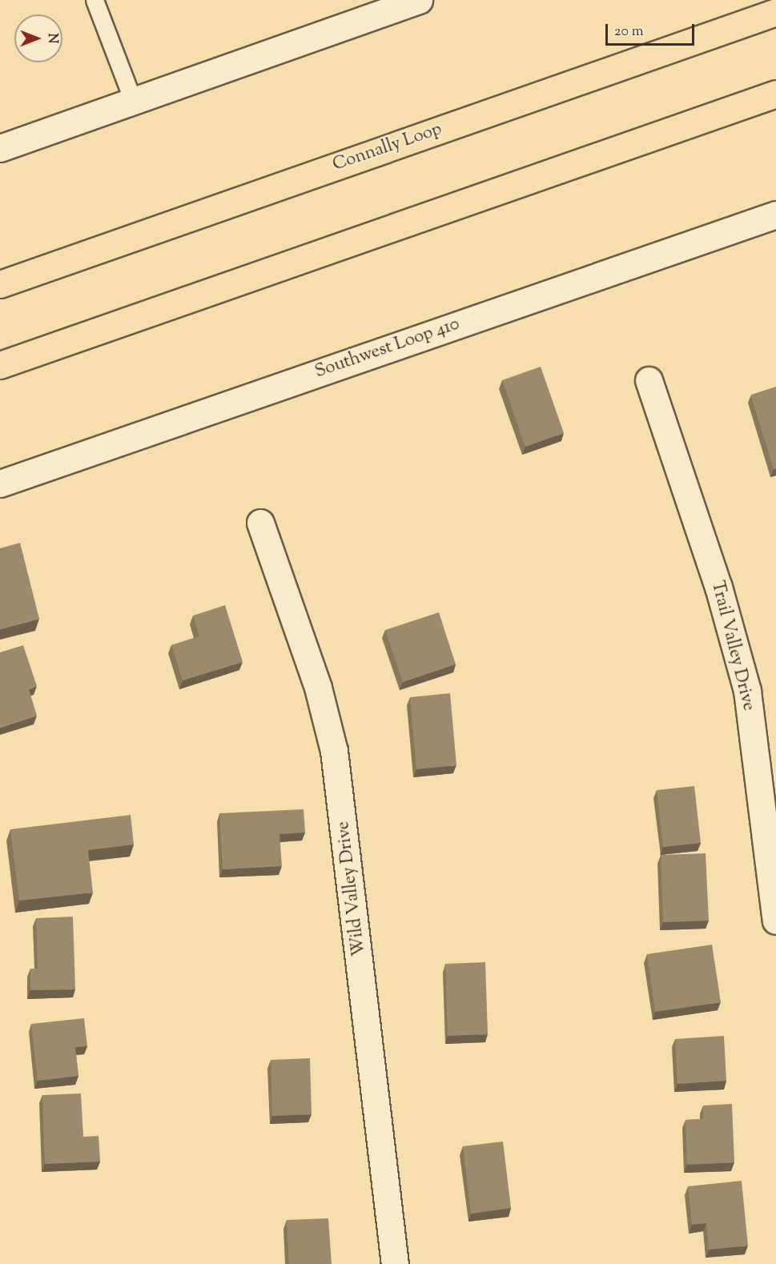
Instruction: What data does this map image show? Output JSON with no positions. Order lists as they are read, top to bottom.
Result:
{
  "streets": {
    "highway": ["Connally Loop"],
    "street": ["Southwest Loop 410", "Trail Valley Drive", "Wild Valley Drive"]
  },
  "scale_bar": "20 m",
  "north": "right"
}
